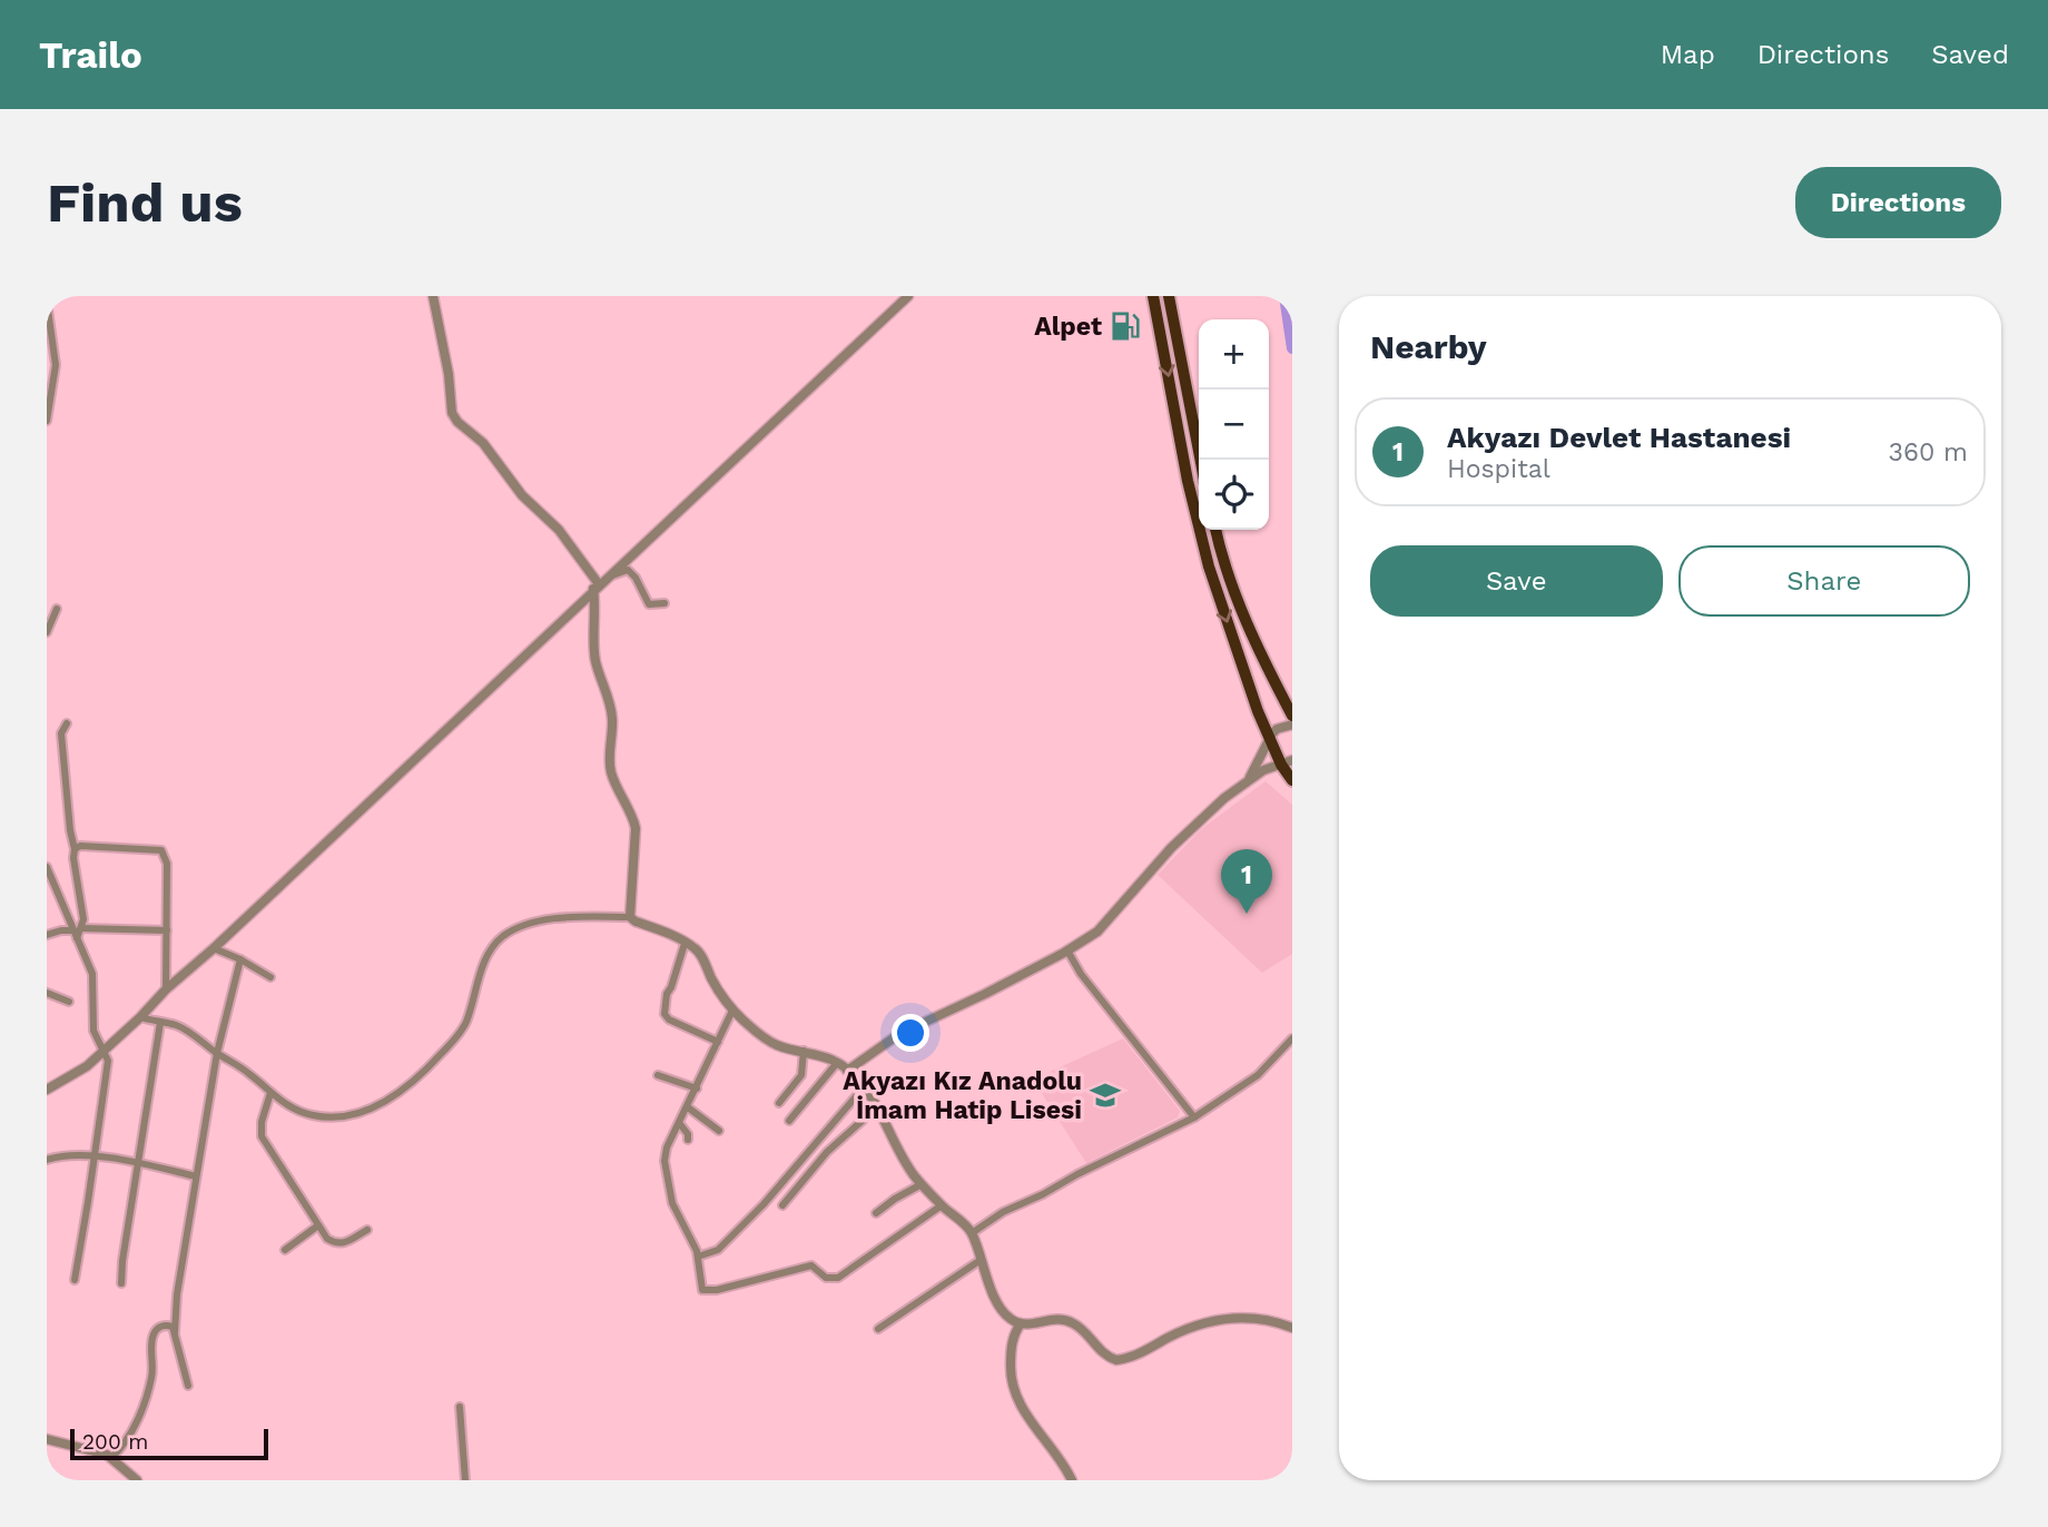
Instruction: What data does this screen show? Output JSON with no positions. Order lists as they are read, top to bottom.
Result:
{
  "places": {
    "fuel station": ["Alpet"],
    "school or university": ["Akyazı Kız Anadolu İmam Hatip Lisesi"]
  },
  "scale_bar": "200 m",
  "page": {
    "header": "Trailo",
    "nav": ["Map", "Directions", "Saved"],
    "buttons": [
      "Directions",
      ["Save", "Share"]
    ],
    "title": "Find us",
    "heading": "Nearby",
    "map_buttons": ["+", "−"],
    "list": [
      {
        "mark": "1",
        "name": "Akyazı Devlet Hastanesi",
        "note": "Hospital",
        "value": "360 m"
      }
    ],
    "pins": "1",
    "scale": "200 m"
  }
}
